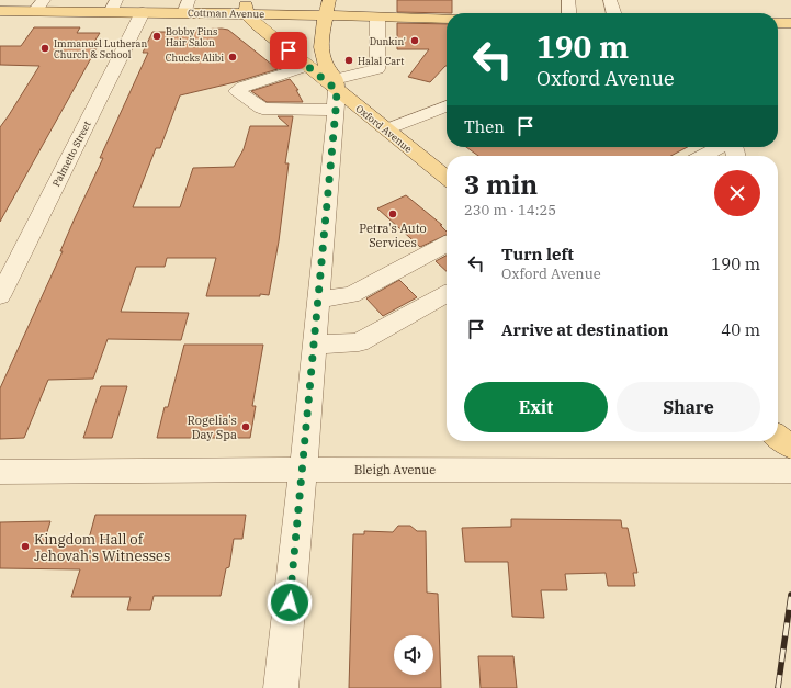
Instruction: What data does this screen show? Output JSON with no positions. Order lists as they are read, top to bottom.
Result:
{
  "streets": {
    "main road": ["Cottman Avenue", "Oxford Avenue"],
    "street": ["Palmetto Street", "Bleigh Avenue"]
  },
  "crossings": [
    ["Cottman Avenue", "Oxford Avenue"],
    ["Cottman Avenue", "Palmetto Street"]
  ],
  "places": [
    "Bobby Pins Hair Salon",
    "Dunkin'",
    "Immanuel Lutheran Church & School",
    "Chucks Alibi",
    "Halal Cart",
    "Petra's Auto Services",
    "Rogelia's Day Spa",
    "Kingdom Hall of Jehovah's Witnesses"
  ],
  "page": {
    "turn": ["190 m", "Oxford Avenue"],
    "then": "Then",
    "heading": ["3 min", "230 m · 14:25"],
    "list": [
      {
        "name": "Turn left",
        "note": "Oxford Avenue",
        "value": "190 m"
      },
      {
        "name": "Arrive at destination",
        "value": "40 m"
      }
    ],
    "buttons": ["Exit", "Share"]
  }
}
